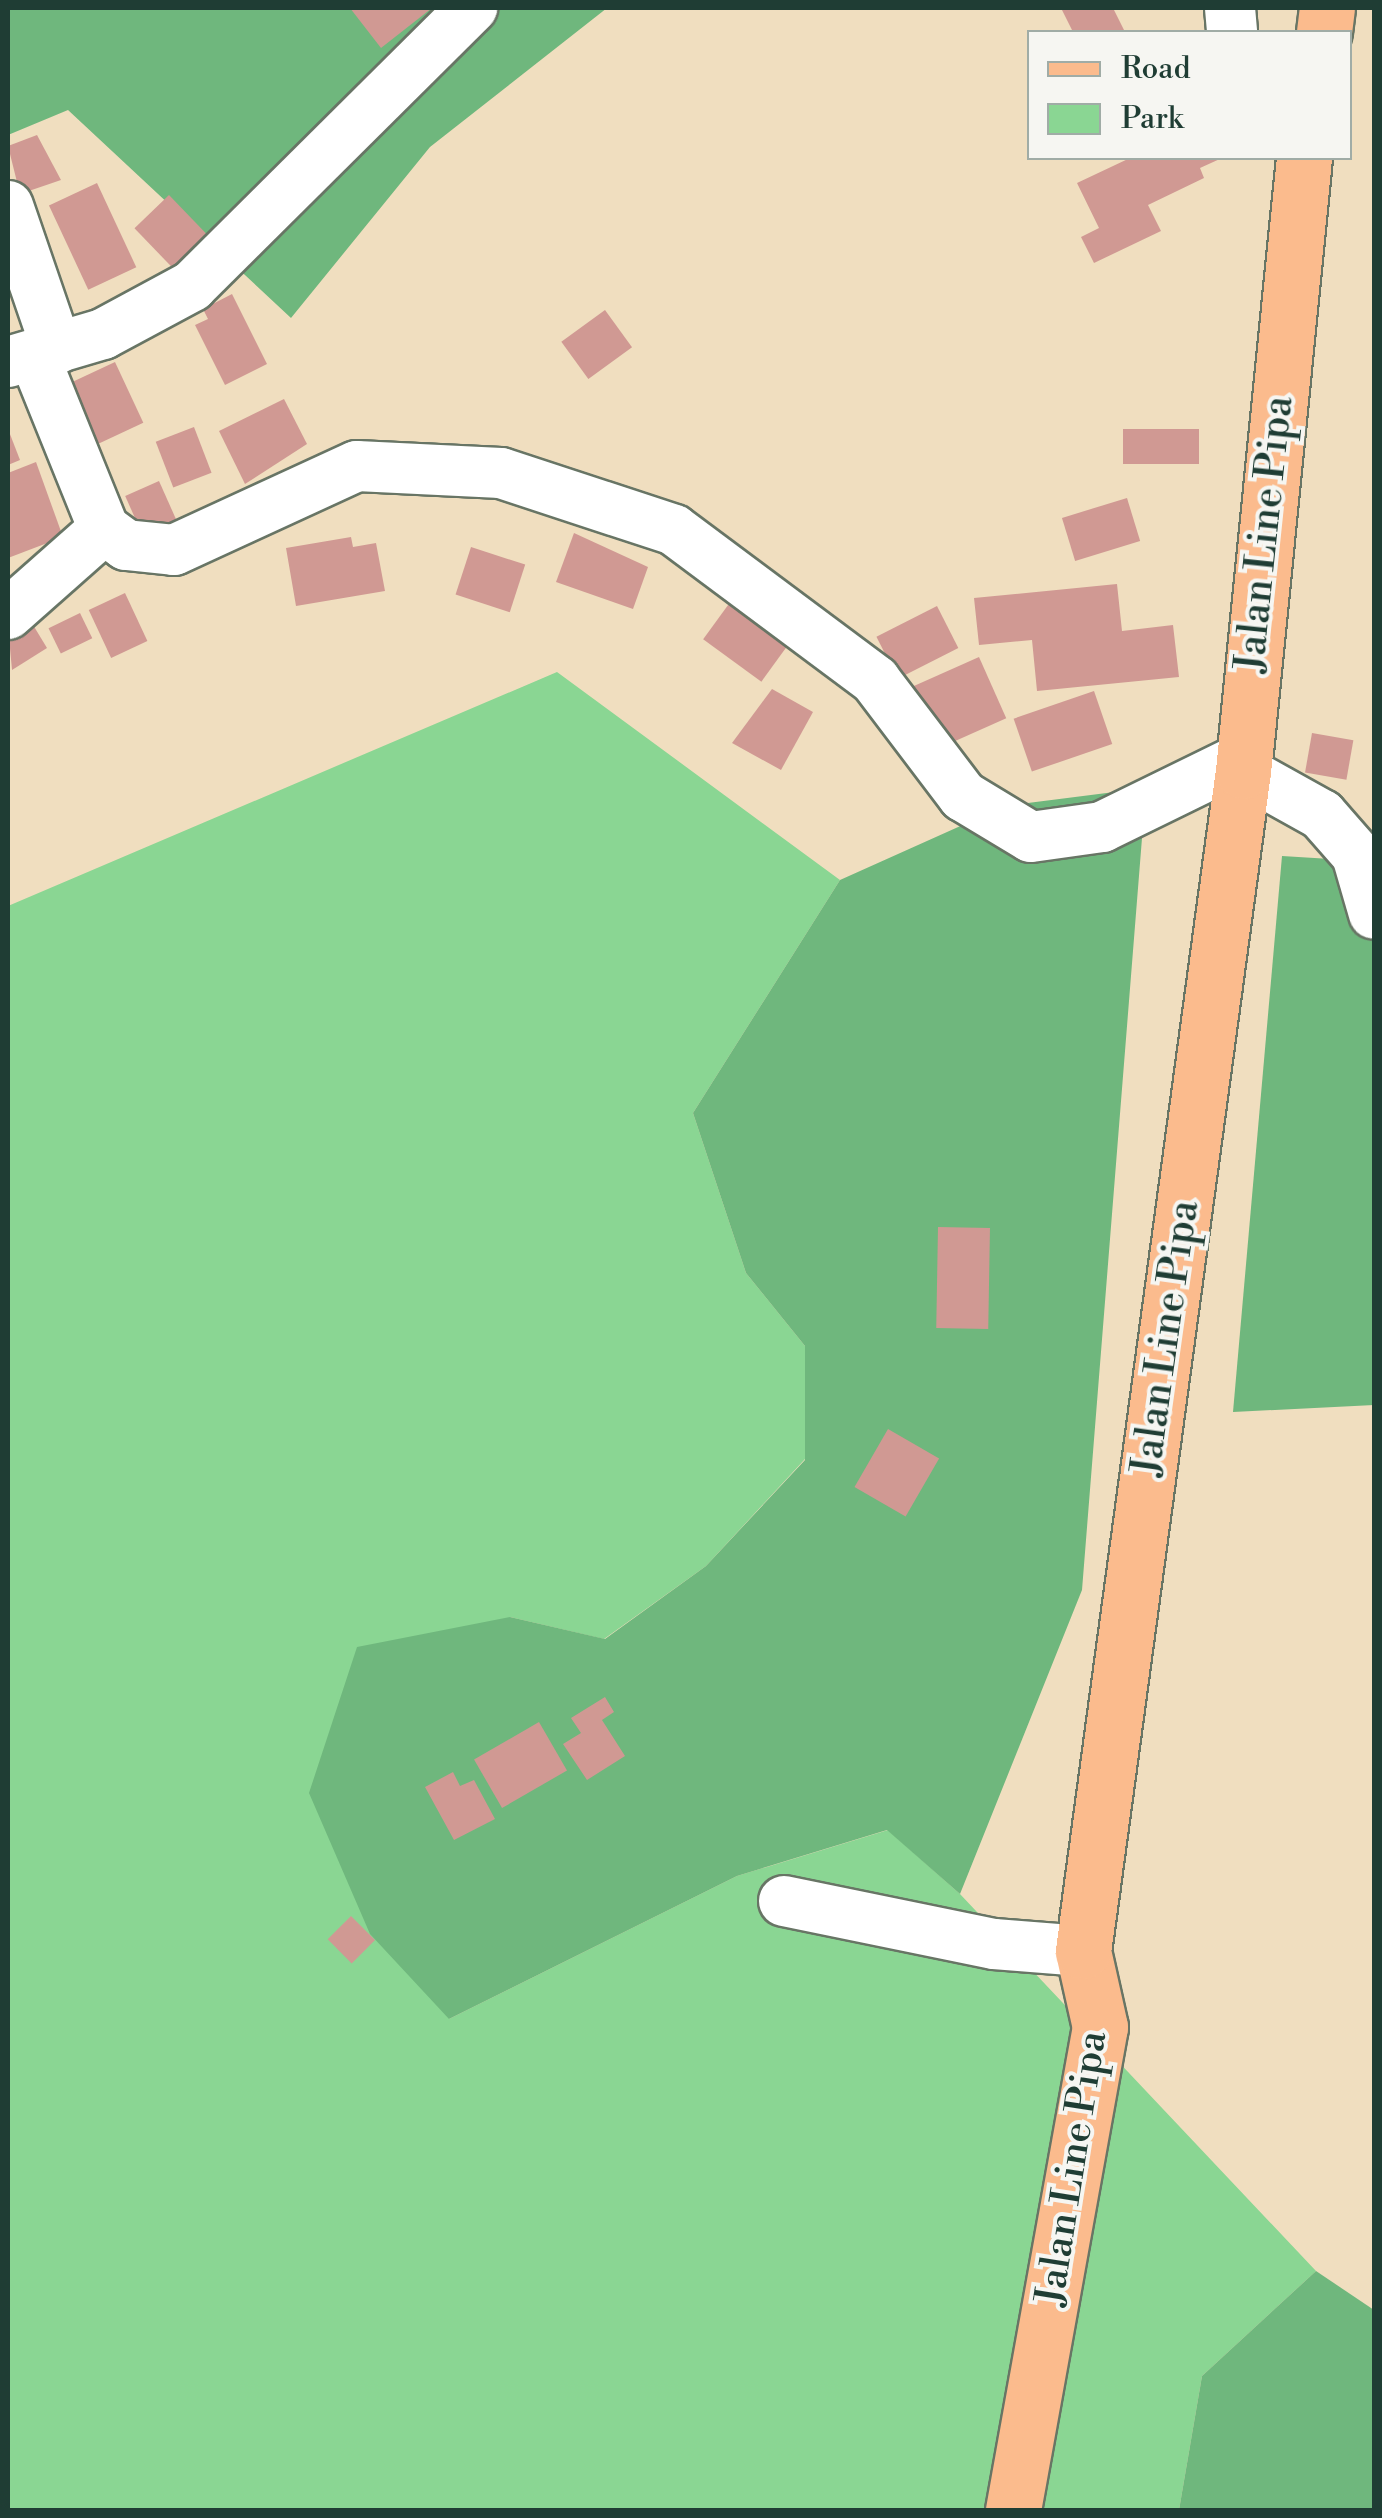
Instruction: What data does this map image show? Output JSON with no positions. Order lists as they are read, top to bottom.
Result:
{
  "streets": {
    "main road": ["Jalan Line Pipa"]
  },
  "legend": ["Road", "Park"]
}
